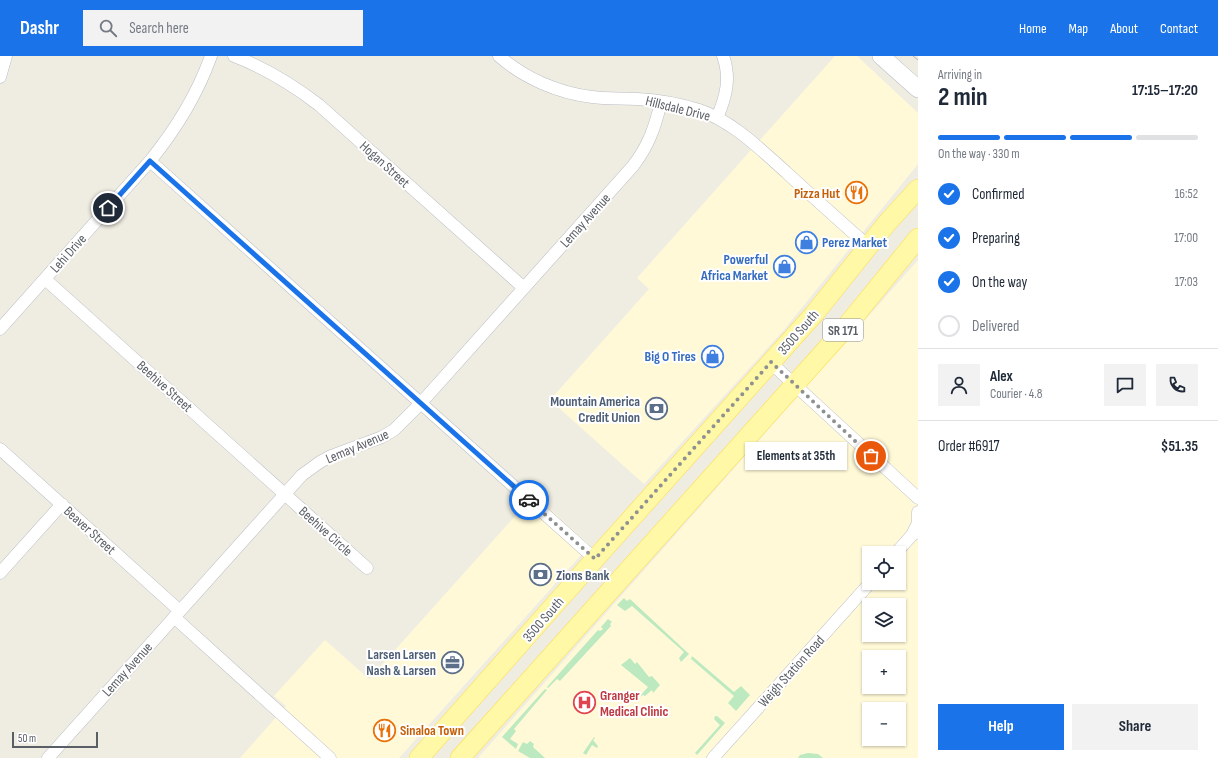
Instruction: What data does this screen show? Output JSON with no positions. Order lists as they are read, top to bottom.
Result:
{
  "streets": {
    "main road": ["SR 171", "3500 South"],
    "street": [
      "Hillsdale Drive",
      "Hogan Street",
      "Lemay Avenue",
      "Lehi Drive",
      "Beehive Street",
      "Beaver Street",
      "Beehive Circle",
      "Weigh Station Road"
    ]
  },
  "crossings": [
    ["Hillsdale Drive", "Lemay Avenue"],
    ["Hillsdale Drive", "3500 South"],
    ["Hogan Street", "Lemay Avenue"],
    ["Lemay Avenue", "Beehive Street"],
    ["Lemay Avenue", "Beaver Street"],
    ["Lemay Avenue", "Beehive Circle"],
    ["Lehi Drive", "Beehive Street"],
    ["Beehive Street", "Beehive Circle"]
  ],
  "places": {
    "restaurant": ["Pizza Hut", "Sinaloa Town"],
    "shop": ["Perez Market", "Powerful Africa Market", "Big O Tires"],
    "bank": ["Mountain America Credit Union", "Zions Bank"],
    "other": ["Elements at 35th"],
    "office": ["Larsen Larsen Nash & Larsen"],
    "hospital": ["Granger Medical Clinic"]
  },
  "scale_bar": "50 m",
  "page": {
    "header": "Dashr",
    "search": "Search here",
    "nav": [
      "Home",
      "Map",
      "About",
      "Contact"
    ],
    "heading": ["2 min", "Arriving in", "17:15–17:20"],
    "panel": [
      "Alex",
      "Courier · 4.8",
      "Order #6917",
      "$51.35"
    ],
    "bar": "On the way · 330 m",
    "list": [
      ["Confirmed", "16:52"],
      ["Preparing", "17:00"],
      ["On the way", "17:03"],
      "Delivered"
    ],
    "bubble": "Elements at 35th",
    "map_buttons": ["+", "−"],
    "buttons": ["Help", "Share"],
    "scale": "50 m"
  }
}
